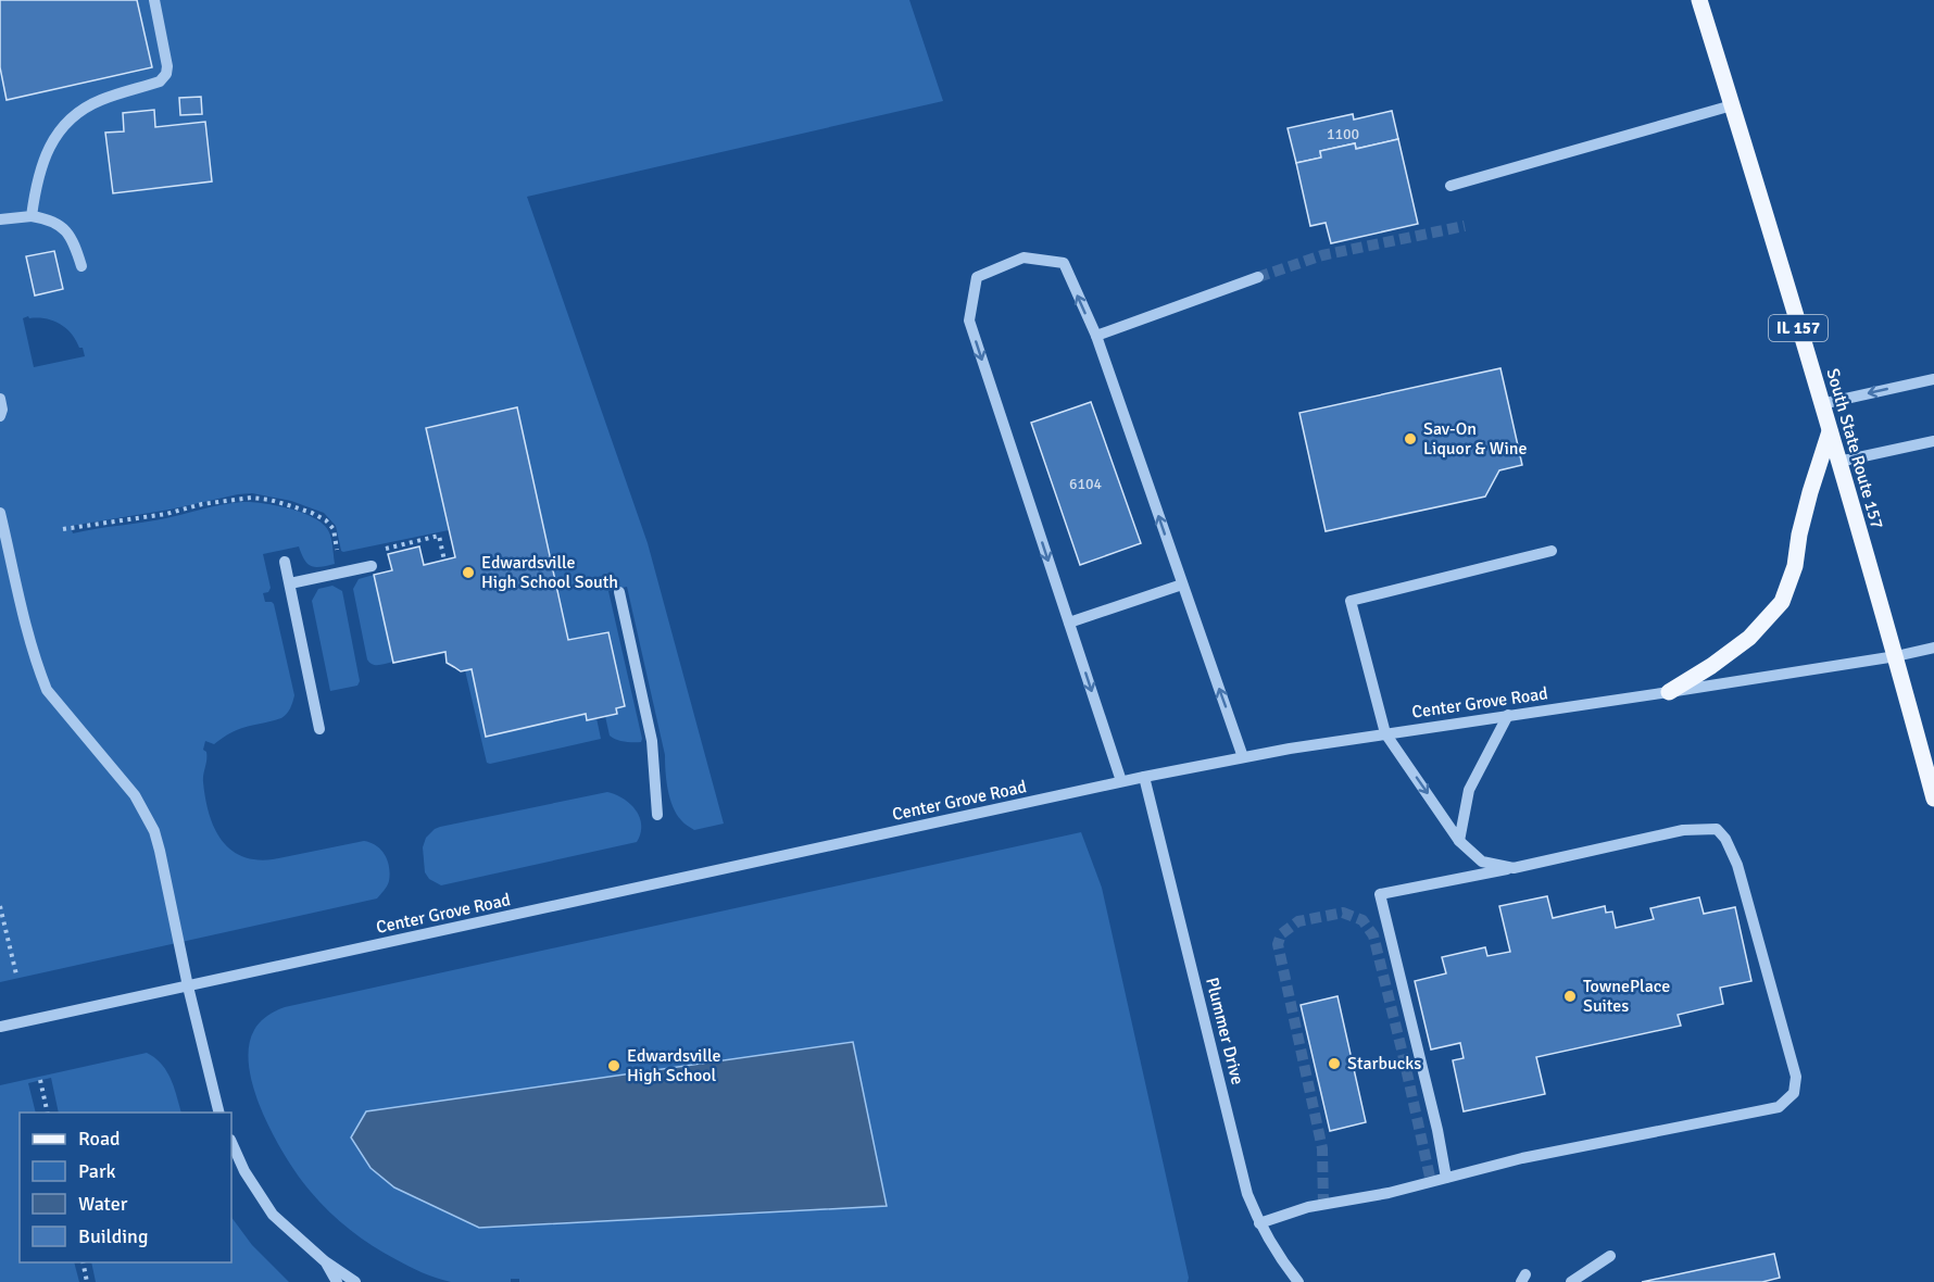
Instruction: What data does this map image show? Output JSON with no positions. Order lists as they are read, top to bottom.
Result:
{
  "streets": {
    "main road": ["IL 157", "South State Route 157"],
    "street": ["Center Grove Road", "Plummer Drive"]
  },
  "crossings": [
    ["South State Route 157", "Center Grove Road"],
    ["Center Grove Road", "Plummer Drive"]
  ],
  "places": [
    "Sav-On Liquor & Wine",
    "Edwardsville High School South",
    "TownePlace Suites",
    "Starbucks",
    "Edwardsville High School"
  ],
  "house_numbers": ["1100", "6104"],
  "legend": [
    "Road",
    "Park",
    "Water",
    "Building"
  ]
}
